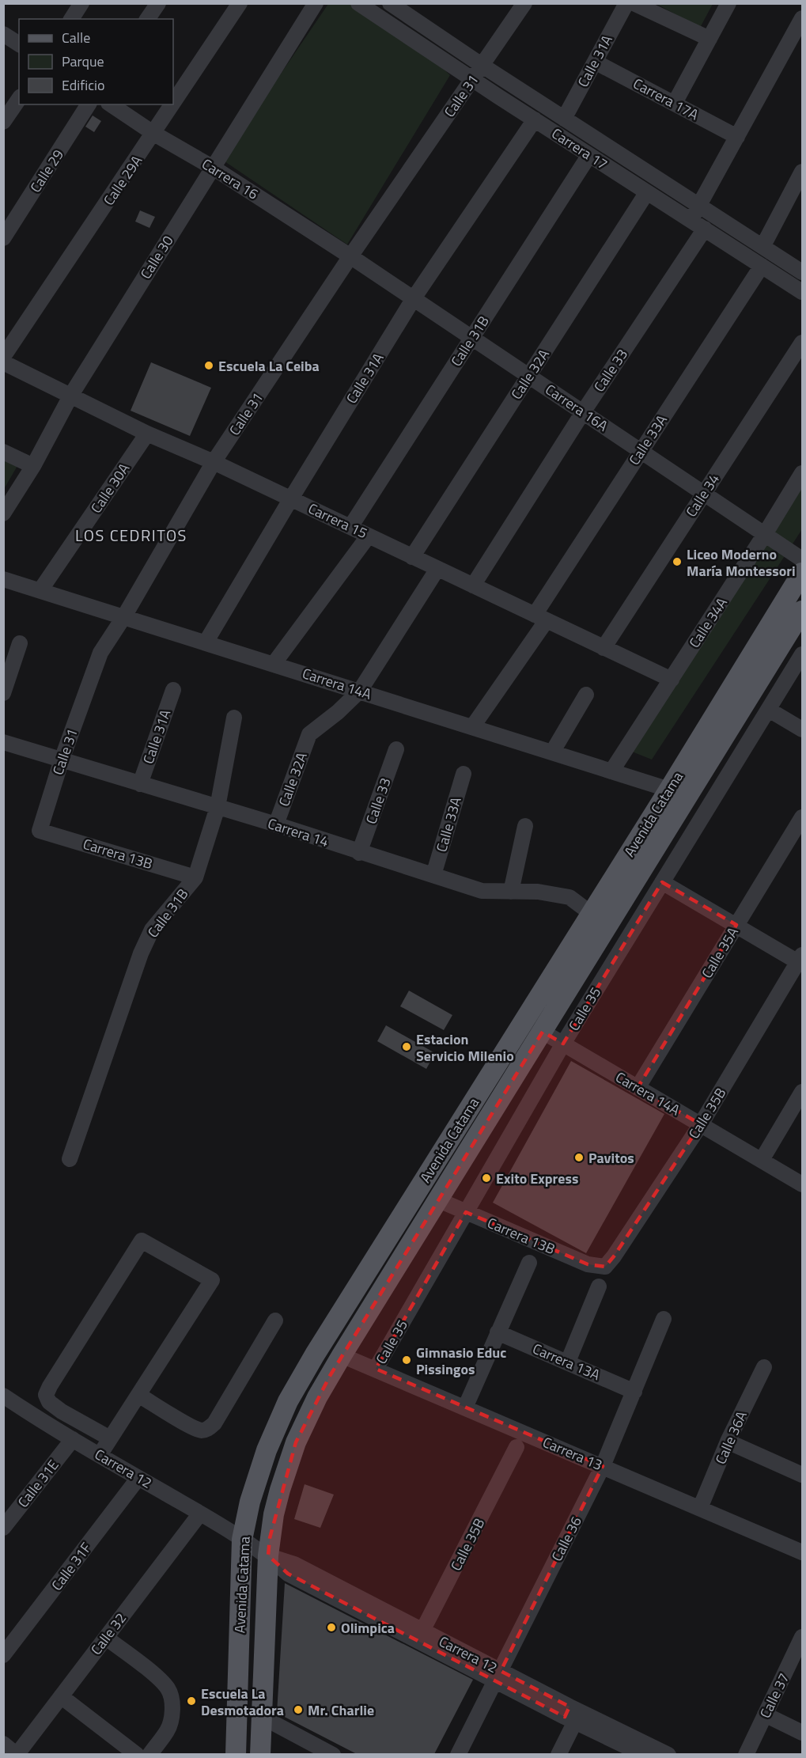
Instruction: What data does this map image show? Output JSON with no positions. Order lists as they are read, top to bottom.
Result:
{
  "streets": {
    "main road": ["Avenida Catama"],
    "street": [
      "Calle 31A",
      "Calle 31",
      "Carrera 17A",
      "Carrera 17",
      "Calle 29",
      "Carrera 16",
      "Calle 29A",
      "Calle 30",
      "Calle 31B",
      "Calle 33",
      "Calle 32A",
      "Carrera 16A",
      "Calle 33A",
      "Calle 30A",
      "Calle 34",
      "Carrera 15",
      "Calle 34A",
      "Carrera 14A",
      "Carrera 14",
      "Carrera 13B",
      "Calle 35A",
      "Calle 35",
      "Calle 35B",
      "Carrera 13A",
      "Calle 36A",
      "Carrera 13",
      "Carrera 12",
      "Calle 31E",
      "Calle 36",
      "Calle 31F",
      "Calle 32",
      "Calle 37"
    ]
  },
  "crossings": [
    ["Calle 31A", "Carrera 17A"],
    ["Calle 31A", "Carrera 17"],
    ["Calle 31A", "Carrera 16A"],
    ["Calle 31A", "Carrera 15"],
    ["Calle 31A", "Carrera 14A"],
    ["Calle 31A", "Carrera 14"],
    ["Calle 31", "Carrera 17"],
    ["Calle 31", "Carrera 16"],
    ["Calle 31", "Carrera 16A"],
    ["Calle 31", "Carrera 15"],
    ["Calle 31", "Carrera 14A"],
    ["Calle 31", "Carrera 14"],
    ["Calle 31", "Carrera 13B"],
    ["Carrera 17", "Calle 31B"],
    ["Carrera 17", "Calle 33"],
    ["Carrera 17", "Calle 32A"],
    ["Carrera 17", "Calle 33A"],
    ["Carrera 16", "Calle 29A"],
    ["Carrera 16", "Calle 30"],
    ["Carrera 16", "Carrera 16A"],
    ["Calle 30", "Carrera 15"],
    ["Calle 31B", "Carrera 16A"],
    ["Calle 31B", "Carrera 15"],
    ["Calle 31B", "Carrera 14"],
    ["Calle 31B", "Carrera 13B"],
    ["Calle 33", "Carrera 16A"],
    ["Calle 33", "Carrera 15"],
    ["Calle 33", "Carrera 14"],
    ["Calle 32A", "Carrera 16A"],
    ["Calle 32A", "Carrera 15"],
    ["Calle 32A", "Carrera 14A"],
    ["Calle 32A", "Carrera 14"],
    ["Carrera 16A", "Calle 33A"],
    ["Carrera 16A", "Calle 34"],
    ["Carrera 16A", "Calle 34A"],
    ["Calle 33A", "Carrera 15"],
    ["Calle 33A", "Carrera 14A"],
    ["Calle 33A", "Carrera 14"],
    ["Calle 30A", "Carrera 15"],
    ["Calle 30A", "Carrera 14A"],
    ["Calle 34", "Carrera 15"],
    ["Carrera 15", "Calle 34A"],
    ["Calle 34A", "Carrera 14A"],
    ["Carrera 14A", "Avenida Catama"],
    ["Carrera 14A", "Calle 35A"],
    ["Carrera 14A", "Calle 35"],
    ["Carrera 14A", "Calle 35B"],
    ["Avenida Catama", "Carrera 14"],
    ["Avenida Catama", "Carrera 13B"],
    ["Avenida Catama", "Carrera 13"],
    ["Avenida Catama", "Carrera 12"],
    ["Carrera 13B", "Calle 35"],
    ["Carrera 13B", "Calle 35B"],
    ["Calle 35", "Carrera 13"],
    ["Calle 35B", "Carrera 12"],
    ["Carrera 13A", "Calle 36"],
    ["Calle 36A", "Carrera 13"],
    ["Carrera 13", "Calle 36"],
    ["Carrera 12", "Calle 31E"],
    ["Carrera 12", "Calle 36"],
    ["Carrera 12", "Calle 31F"],
    ["Carrera 12", "Calle 32"]
  ],
  "districts": ["LOS CEDRITOS"],
  "places": [
    "Escuela La Ceiba",
    "Liceo Moderno María Montessori",
    "Estacion Servicio Milenio",
    "Pavitos",
    "Exito Express",
    "Gimnasio Educ Pissingos",
    "Olimpica",
    "Escuela La Desmotadora",
    "Mr. Charlie"
  ],
  "legend": ["Calle", "Parque", "Edificio"]
}
